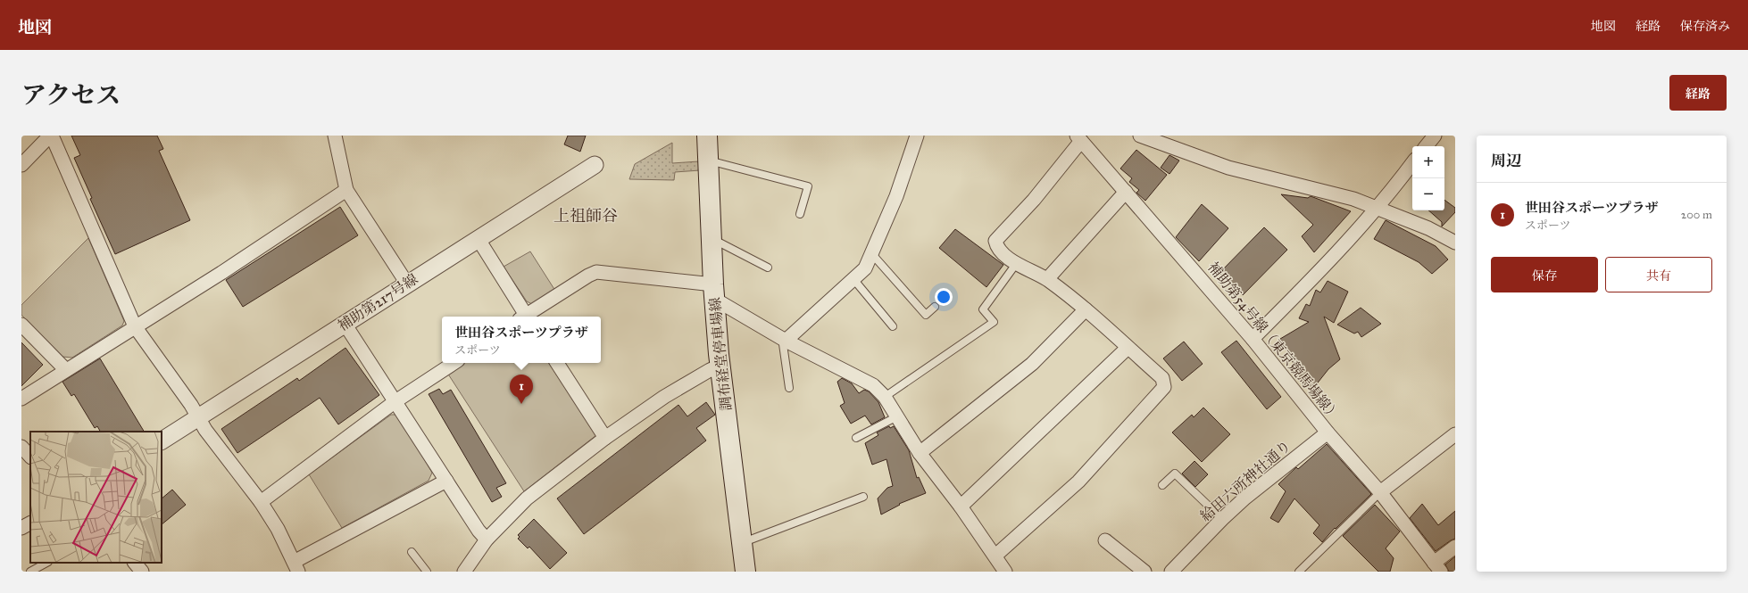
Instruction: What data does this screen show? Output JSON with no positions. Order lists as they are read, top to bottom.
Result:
{
  "streets": {
    "main road": ["調布経堂停車場線"],
    "street": ["補助第217号線", "補助第54号線（東京競馬場線）", "給田六所神社通り"]
  },
  "crossings": [
    ["補助第54号線（東京競馬場線）", "給田六所神社通り"]
  ],
  "districts": ["上祖師谷"],
  "page": {
    "header": "地図",
    "nav": ["地図", "経路", "保存済み"],
    "title": "アクセス",
    "buttons": [
      "経路",
      ["保存", "共有"]
    ],
    "heading": "周辺",
    "map_buttons": ["+", "−"],
    "list": [
      {
        "mark": "1",
        "name": "世田谷スポーツプラザ",
        "note": "スポーツ",
        "value": "200 m"
      }
    ],
    "popup": ["世田谷スポーツプラザ", "スポーツ"],
    "pins": "1"
  }
}
